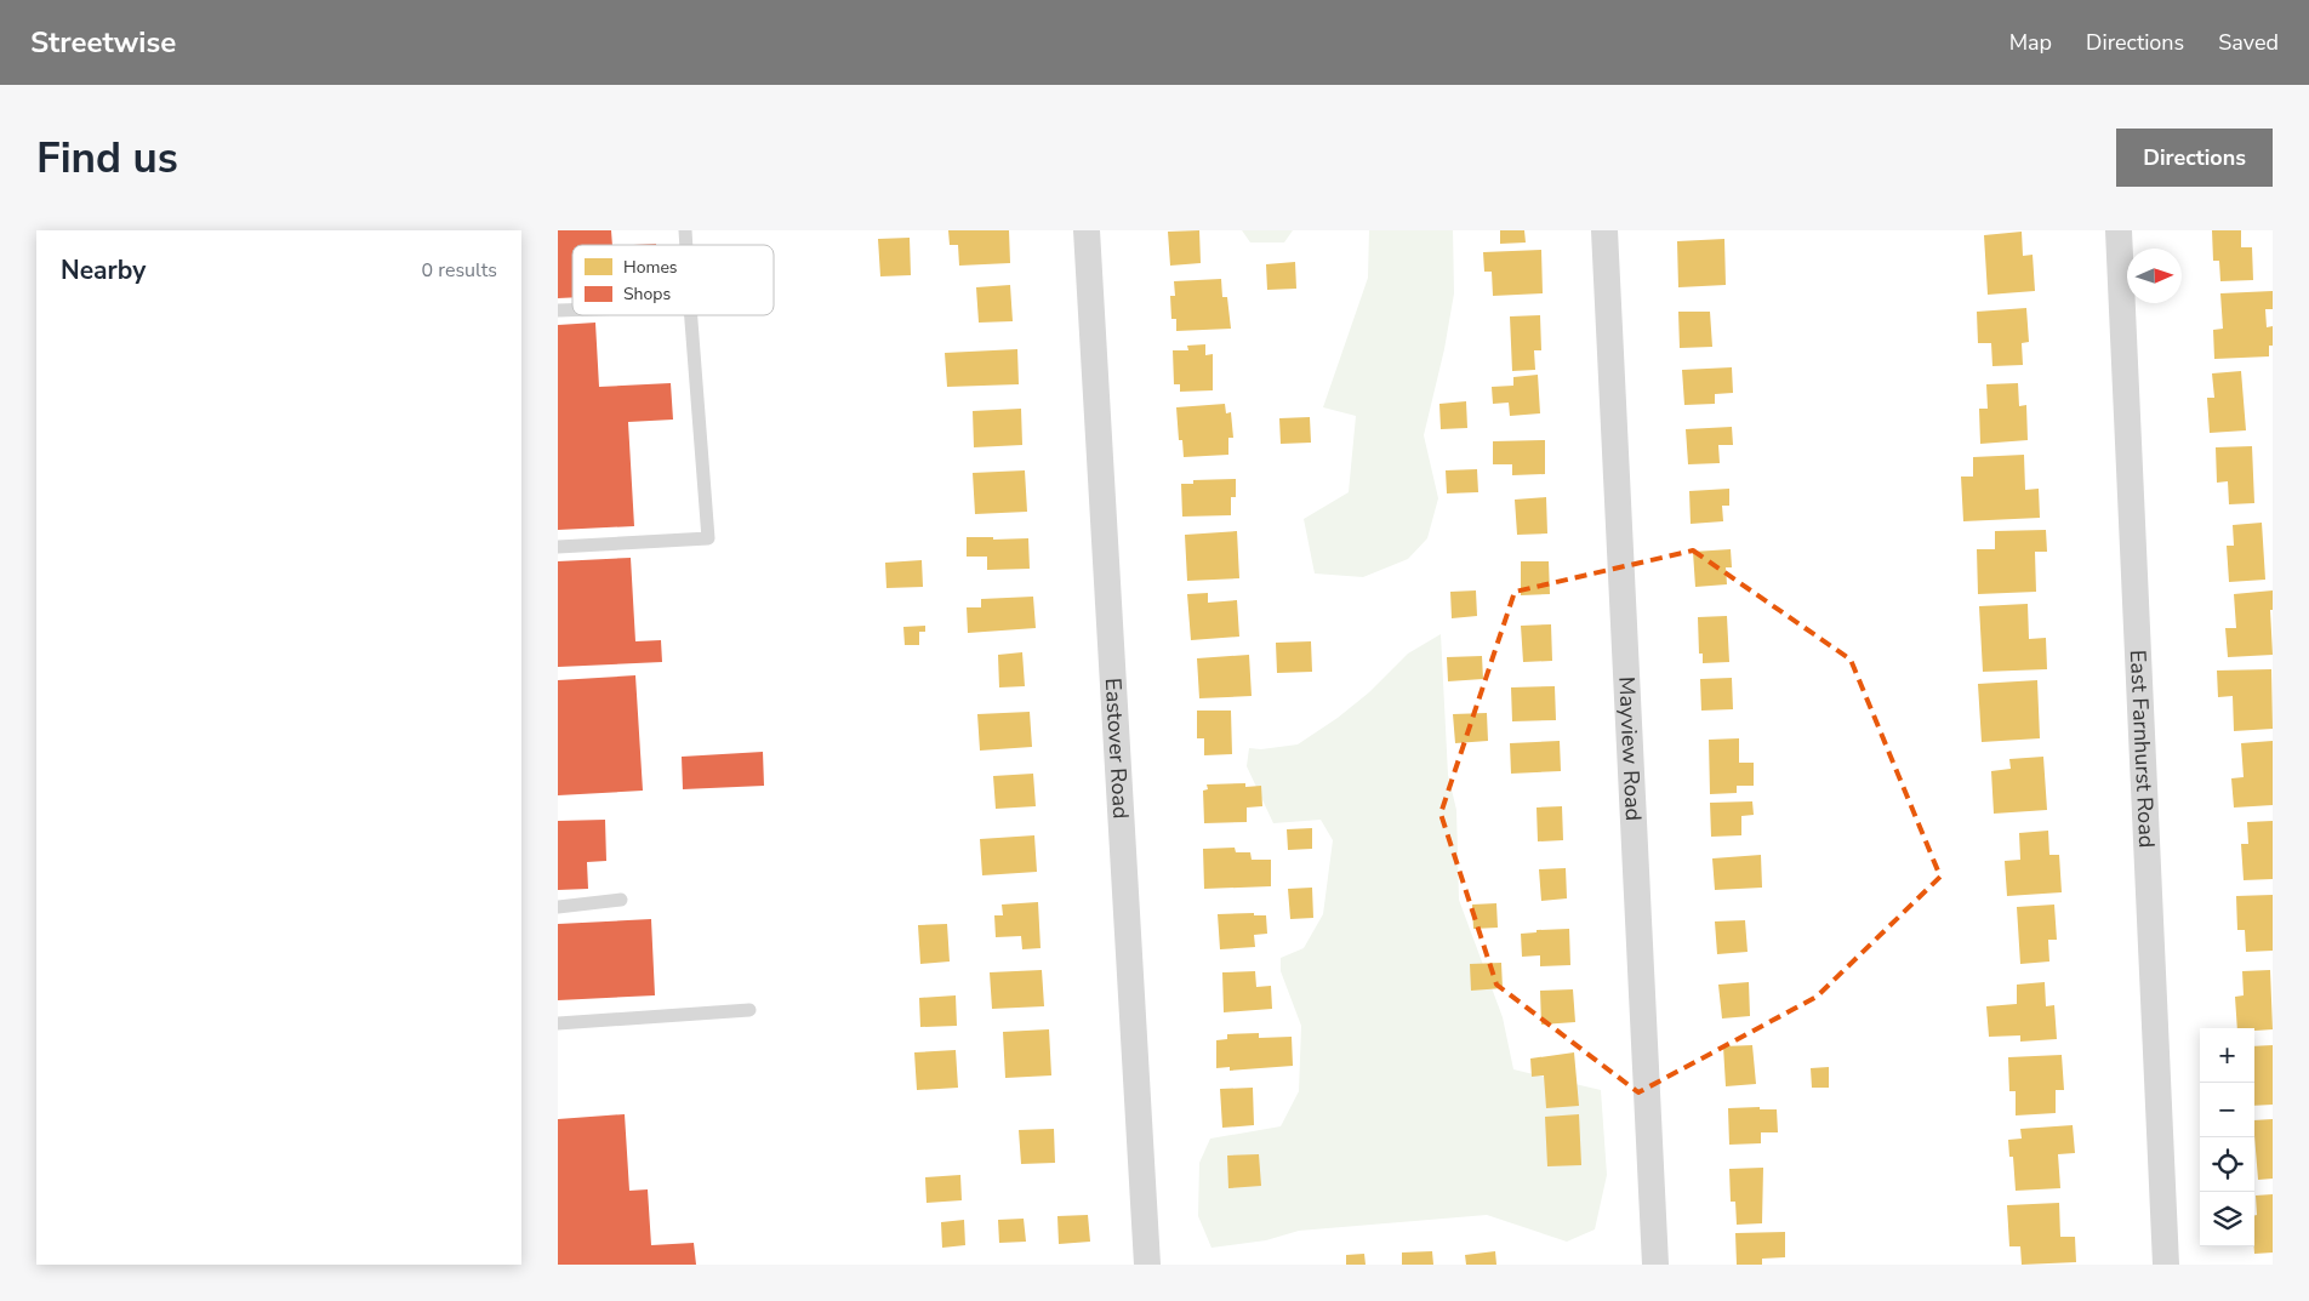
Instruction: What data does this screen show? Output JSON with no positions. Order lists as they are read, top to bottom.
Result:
{
  "streets": {
    "street": ["Eastover Road", "Mayview Road", "East Farnhurst Road"]
  },
  "legend": ["Homes", "Shops"],
  "north": "right",
  "page": {
    "header": "Streetwise",
    "nav": ["Map", "Directions", "Saved"],
    "buttons": "Directions",
    "title": "Find us",
    "heading": ["Nearby", "0 results"],
    "map_buttons": ["+", "−"]
  }
}
